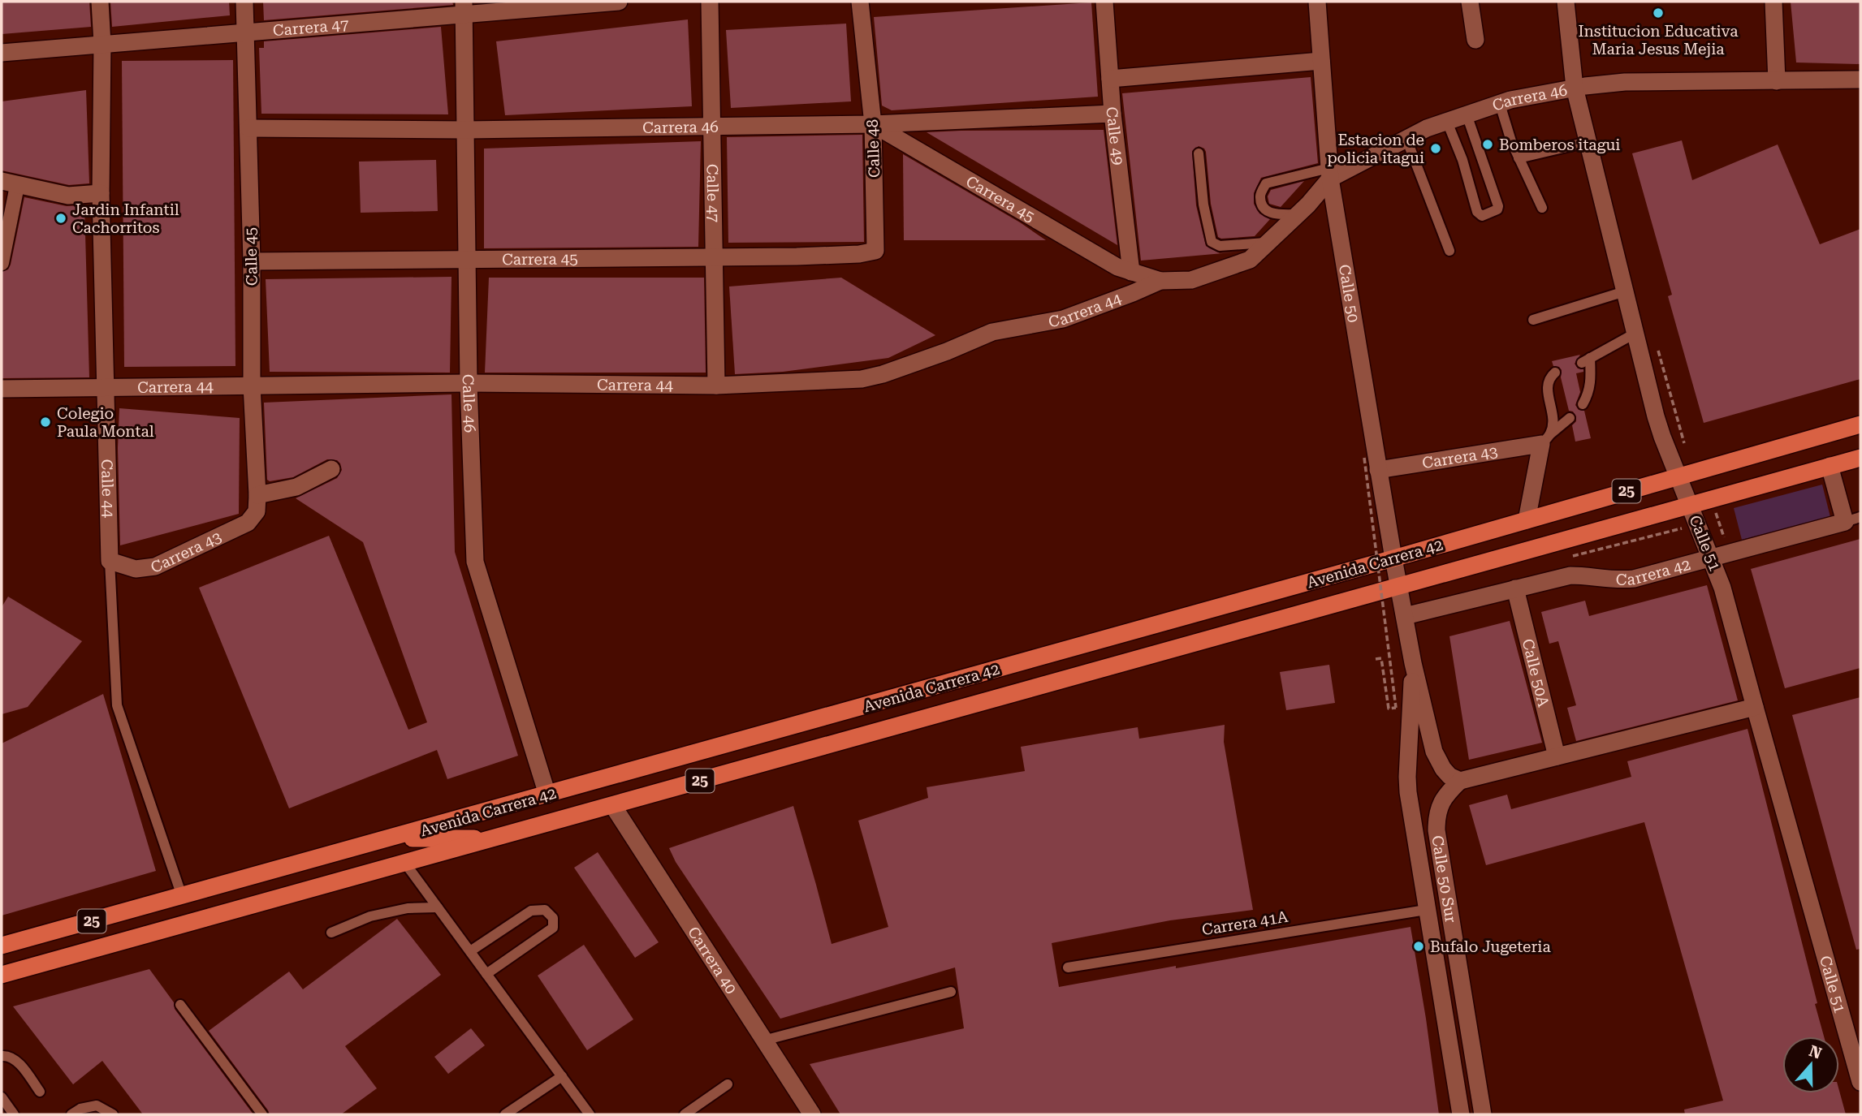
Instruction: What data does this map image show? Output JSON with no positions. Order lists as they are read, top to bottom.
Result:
{
  "streets": {
    "highway": ["25", "Avenida Carrera 42"],
    "street": [
      "Carrera 47",
      "Carrera 46",
      "Calle 49",
      "Calle 48",
      "Calle 47",
      "Carrera 45",
      "Calle 45",
      "Calle 50",
      "Carrera 44",
      "Calle 46",
      "Carrera 43",
      "Calle 44",
      "Calle 51",
      "Carrera 42",
      "Calle 50A",
      "Calle 50 Sur",
      "Carrera 40"
    ],
    "lane": ["Carrera 41A"]
  },
  "crossings": [
    ["Carrera 47", "Calle 45"],
    ["Carrera 47", "Calle 46"],
    ["Carrera 47", "Calle 44"],
    ["Carrera 46", "Calle 49"],
    ["Carrera 46", "Calle 48"],
    ["Carrera 46", "Calle 47"],
    ["Carrera 46", "Carrera 45"],
    ["Carrera 46", "Calle 45"],
    ["Carrera 46", "Calle 50"],
    ["Carrera 46", "Carrera 44"],
    ["Carrera 46", "Calle 46"],
    ["Carrera 46", "Calle 51"],
    ["Calle 49", "Carrera 45"],
    ["Calle 48", "Carrera 45"],
    ["Calle 47", "Carrera 45"],
    ["Calle 47", "Carrera 44"],
    ["Carrera 45", "Calle 45"],
    ["Carrera 45", "Carrera 44"],
    ["Carrera 45", "Calle 46"],
    ["Calle 45", "Carrera 44"],
    ["Calle 45", "Carrera 43"],
    ["Calle 50", "Carrera 43"],
    ["Calle 50", "Avenida Carrera 42"],
    ["Calle 50", "Calle 50 Sur"],
    ["Carrera 44", "Calle 46"],
    ["Carrera 44", "Calle 44"],
    ["Calle 46", "Avenida Carrera 42"],
    ["Carrera 43", "Calle 44"],
    ["Calle 44", "Avenida Carrera 42"],
    ["Calle 51", "Avenida Carrera 42"],
    ["Calle 51", "Carrera 42"],
    ["Avenida Carrera 42", "Carrera 42"],
    ["Avenida Carrera 42", "Calle 50 Sur"],
    ["Avenida Carrera 42", "Carrera 40"],
    ["Carrera 42", "Calle 50A"],
    ["Carrera 42", "Calle 50 Sur"],
    ["Calle 50 Sur", "Carrera 41A"]
  ],
  "places": [
    "Institucion Educativa Maria Jesus Mejia",
    "Bomberos itagui",
    "Estacion de policia itagui",
    "Jardin Infantil Cachorritos",
    "Colegio Paula Montal",
    "Bufalo Jugeteria"
  ],
  "north": "top"
}
